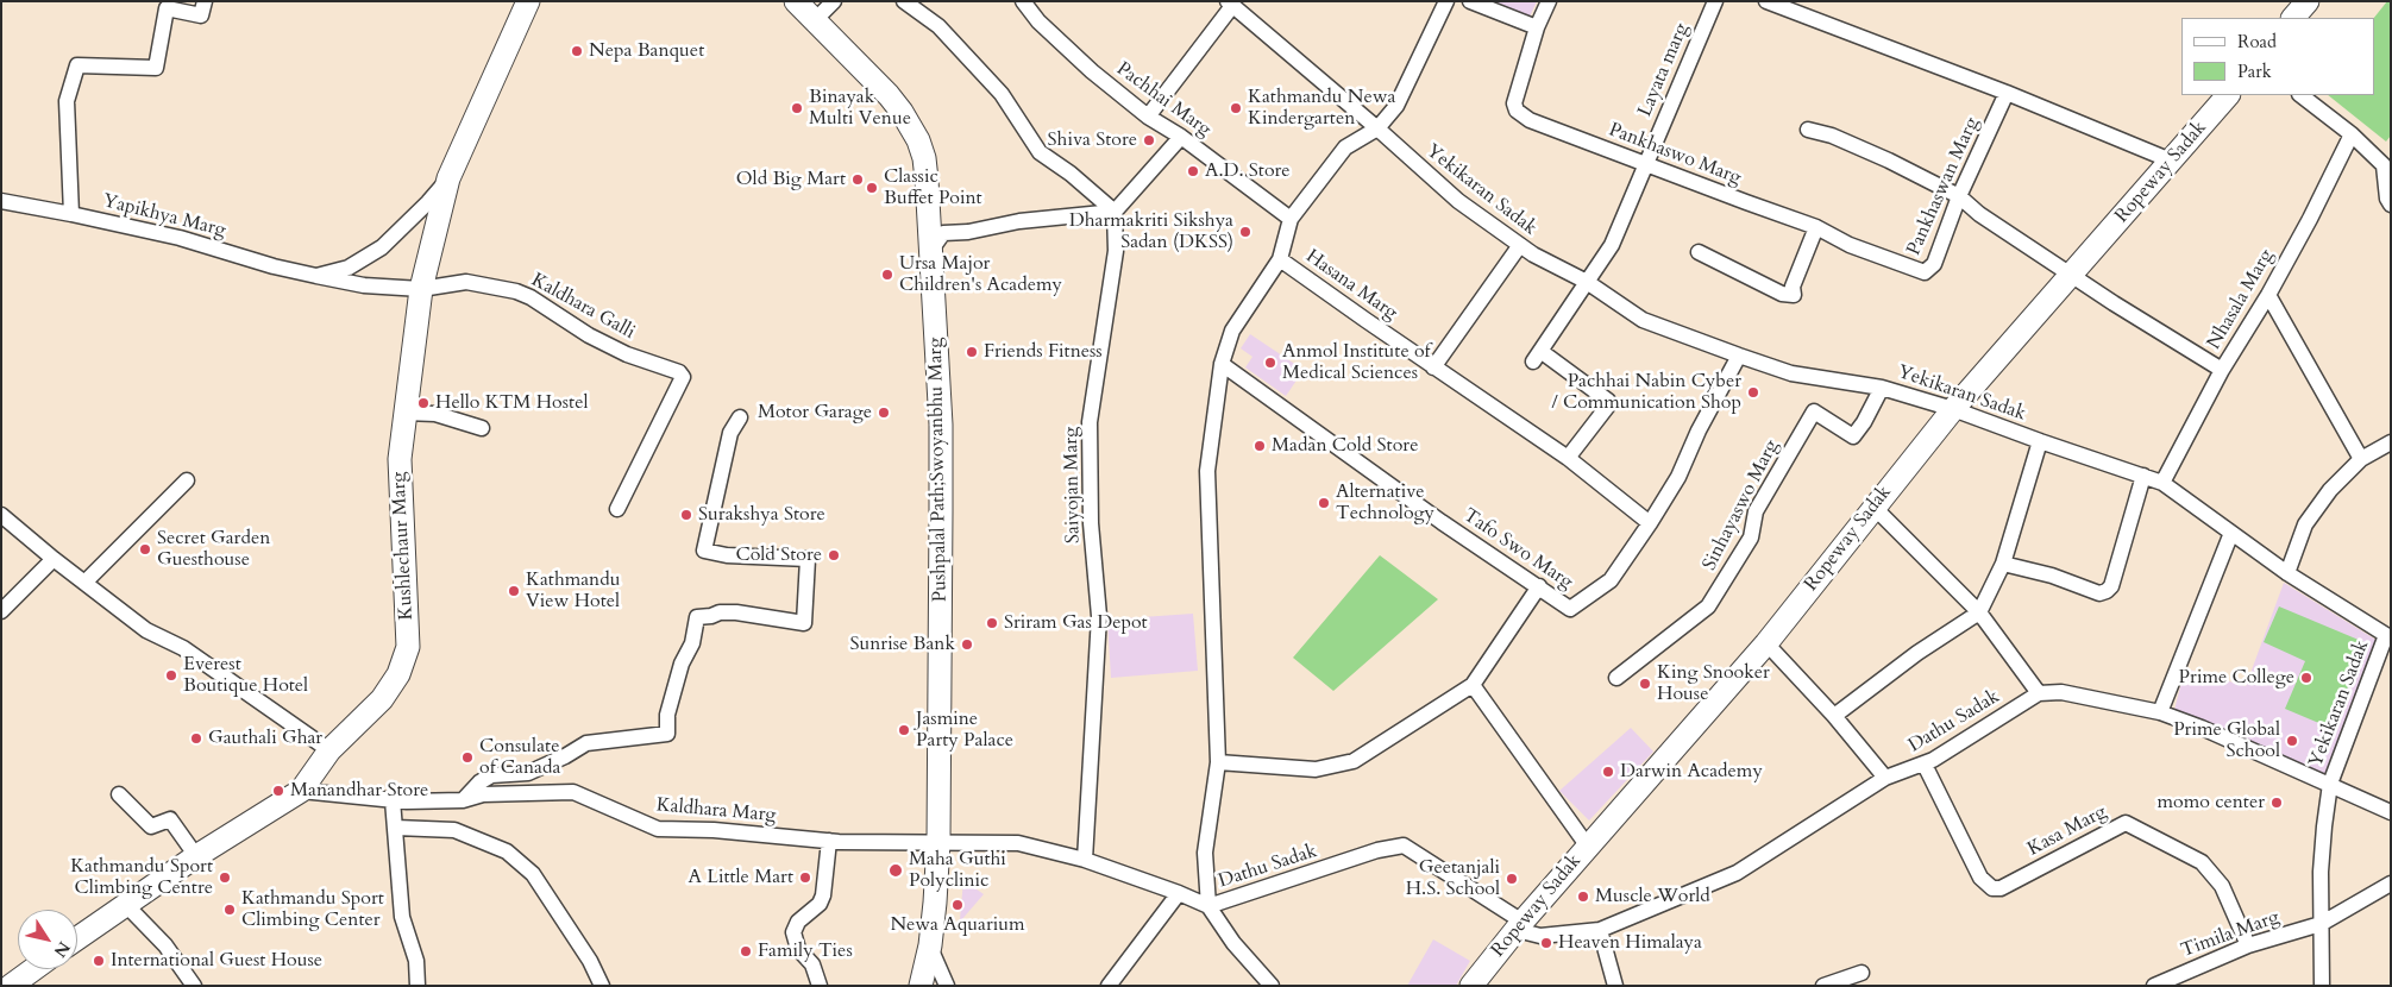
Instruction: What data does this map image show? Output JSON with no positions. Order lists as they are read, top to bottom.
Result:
{
  "streets": {
    "main road": ["Ropeway Sadak", "Pushpalal Path;Swoyanbhu Marg", "Kushlechaur Marg"],
    "street": [
      "Layata marg",
      "Pachhai Marg",
      "Pankhaswo Marg",
      "Pankhaswan Marg",
      "Yekikaran Sadak",
      "Yapikhya Marg",
      "Hasana Marg",
      "Nhasala Marg",
      "Kaldhara Galli",
      "Saiyojan Marg",
      "Sinhayaswo Marg",
      "Tafo Swo Marg",
      "Dathu Sadak",
      "Kaldhara Marg",
      "Kasa Marg",
      "Timila Marg"
    ]
  },
  "crossings": [
    ["Layata marg", "Pankhaswo Marg"],
    ["Layata marg", "Yekikaran Sadak"],
    ["Layata marg", "Hasana Marg"],
    ["Pankhaswo Marg", "Pankhaswan Marg"],
    ["Ropeway Sadak", "Yekikaran Sadak"],
    ["Ropeway Sadak", "Dathu Sadak"],
    ["Yekikaran Sadak", "Nhasala Marg"],
    ["Yekikaran Sadak", "Sinhayaswo Marg"],
    ["Yekikaran Sadak", "Tafo Swo Marg"],
    ["Yekikaran Sadak", "Timila Marg"],
    ["Yapikhya Marg", "Kaldhara Galli"],
    ["Yapikhya Marg", "Kushlechaur Marg"],
    ["Hasana Marg", "Tafo Swo Marg"],
    ["Kaldhara Galli", "Kushlechaur Marg"],
    ["Pushpalal Path;Swoyanbhu Marg", "Dathu Sadak"],
    ["Pushpalal Path;Swoyanbhu Marg", "Kaldhara Marg"],
    ["Saiyojan Marg", "Dathu Sadak"],
    ["Kushlechaur Marg", "Kaldhara Marg"],
    ["Dathu Sadak", "Kaldhara Marg"],
    ["Dathu Sadak", "Kasa Marg"],
    ["Kasa Marg", "Timila Marg"]
  ],
  "places": [
    "Nepa Banquet",
    "Binayak Multi Venue",
    "Kathmandu Newa Kindergarten",
    "Shiva Store",
    "A.D. Store",
    "Old Big Mart",
    "Classic Buffet Point",
    "Dharmakriti Sikshya Sadan (DKSS)",
    "Ursa Major Children's Academy",
    "Friends Fitness",
    "Anmol Institute of Medical Sciences",
    "Pachhai Nabin Cyber / Communication Shop",
    "Hello KTM Hostel",
    "Motor Garage",
    "Madan Cold Store",
    "Alternative Technology",
    "Surakshya Store",
    "Secret Garden Guesthouse",
    "Cold Store",
    "Kathmandu View Hotel",
    "Sriram Gas Depot",
    "Sunrise Bank",
    "Everest Boutique Hotel",
    "Prime College",
    "King Snooker House",
    "Jasmine Party Palace",
    "Gauthali Ghar",
    "Prime Global School",
    "Consulate of Canada",
    "Darwin Academy",
    "Manandhar Store",
    "momo center",
    "Maha Guthi Polyclinic",
    "Kathmandu Sport Climbing Centre",
    "A Little Mart",
    "Geetanjali H.S. School",
    "Muscle World",
    "Newa Aquarium",
    "Kathmandu Sport Climbing Center",
    "Heaven Himalaya",
    "Family Ties",
    "International Guest House"
  ],
  "legend": ["Road", "Park"],
  "north": "bottom right"
}
